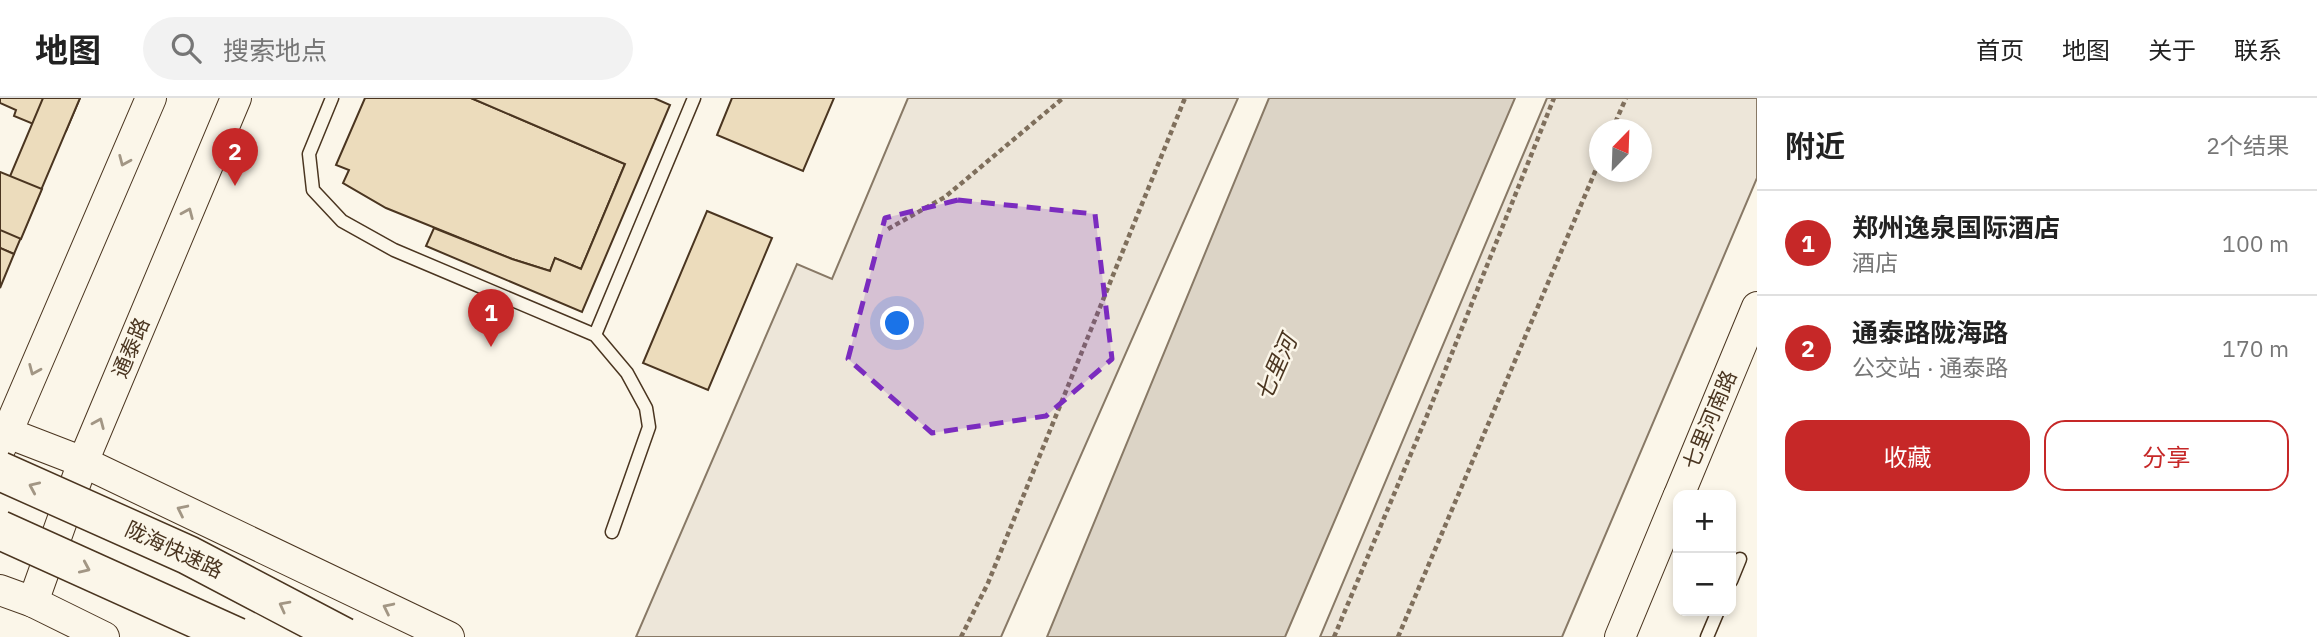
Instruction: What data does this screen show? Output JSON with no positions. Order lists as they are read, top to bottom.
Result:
{
  "streets": {
    "highway": ["陇海快速路"],
    "street": ["通泰路", "七里河南路"]
  },
  "water": ["七里河"],
  "north": "top right",
  "page": {
    "header": "地图",
    "search": "搜索地点",
    "nav": [
      "首页",
      "地图",
      "关于",
      "联系"
    ],
    "heading": ["附近", "2个结果"],
    "pins": ["2", "1"],
    "list": [
      {
        "mark": "1",
        "name": "郑州逸泉国际酒店",
        "note": "酒店",
        "value": "100 m"
      },
      {
        "mark": "2",
        "name": "通泰路陇海路",
        "note": "公交站 · 通泰路",
        "value": "170 m"
      }
    ],
    "buttons": ["收藏", "分享"],
    "map_buttons": ["+", "−"]
  }
}
